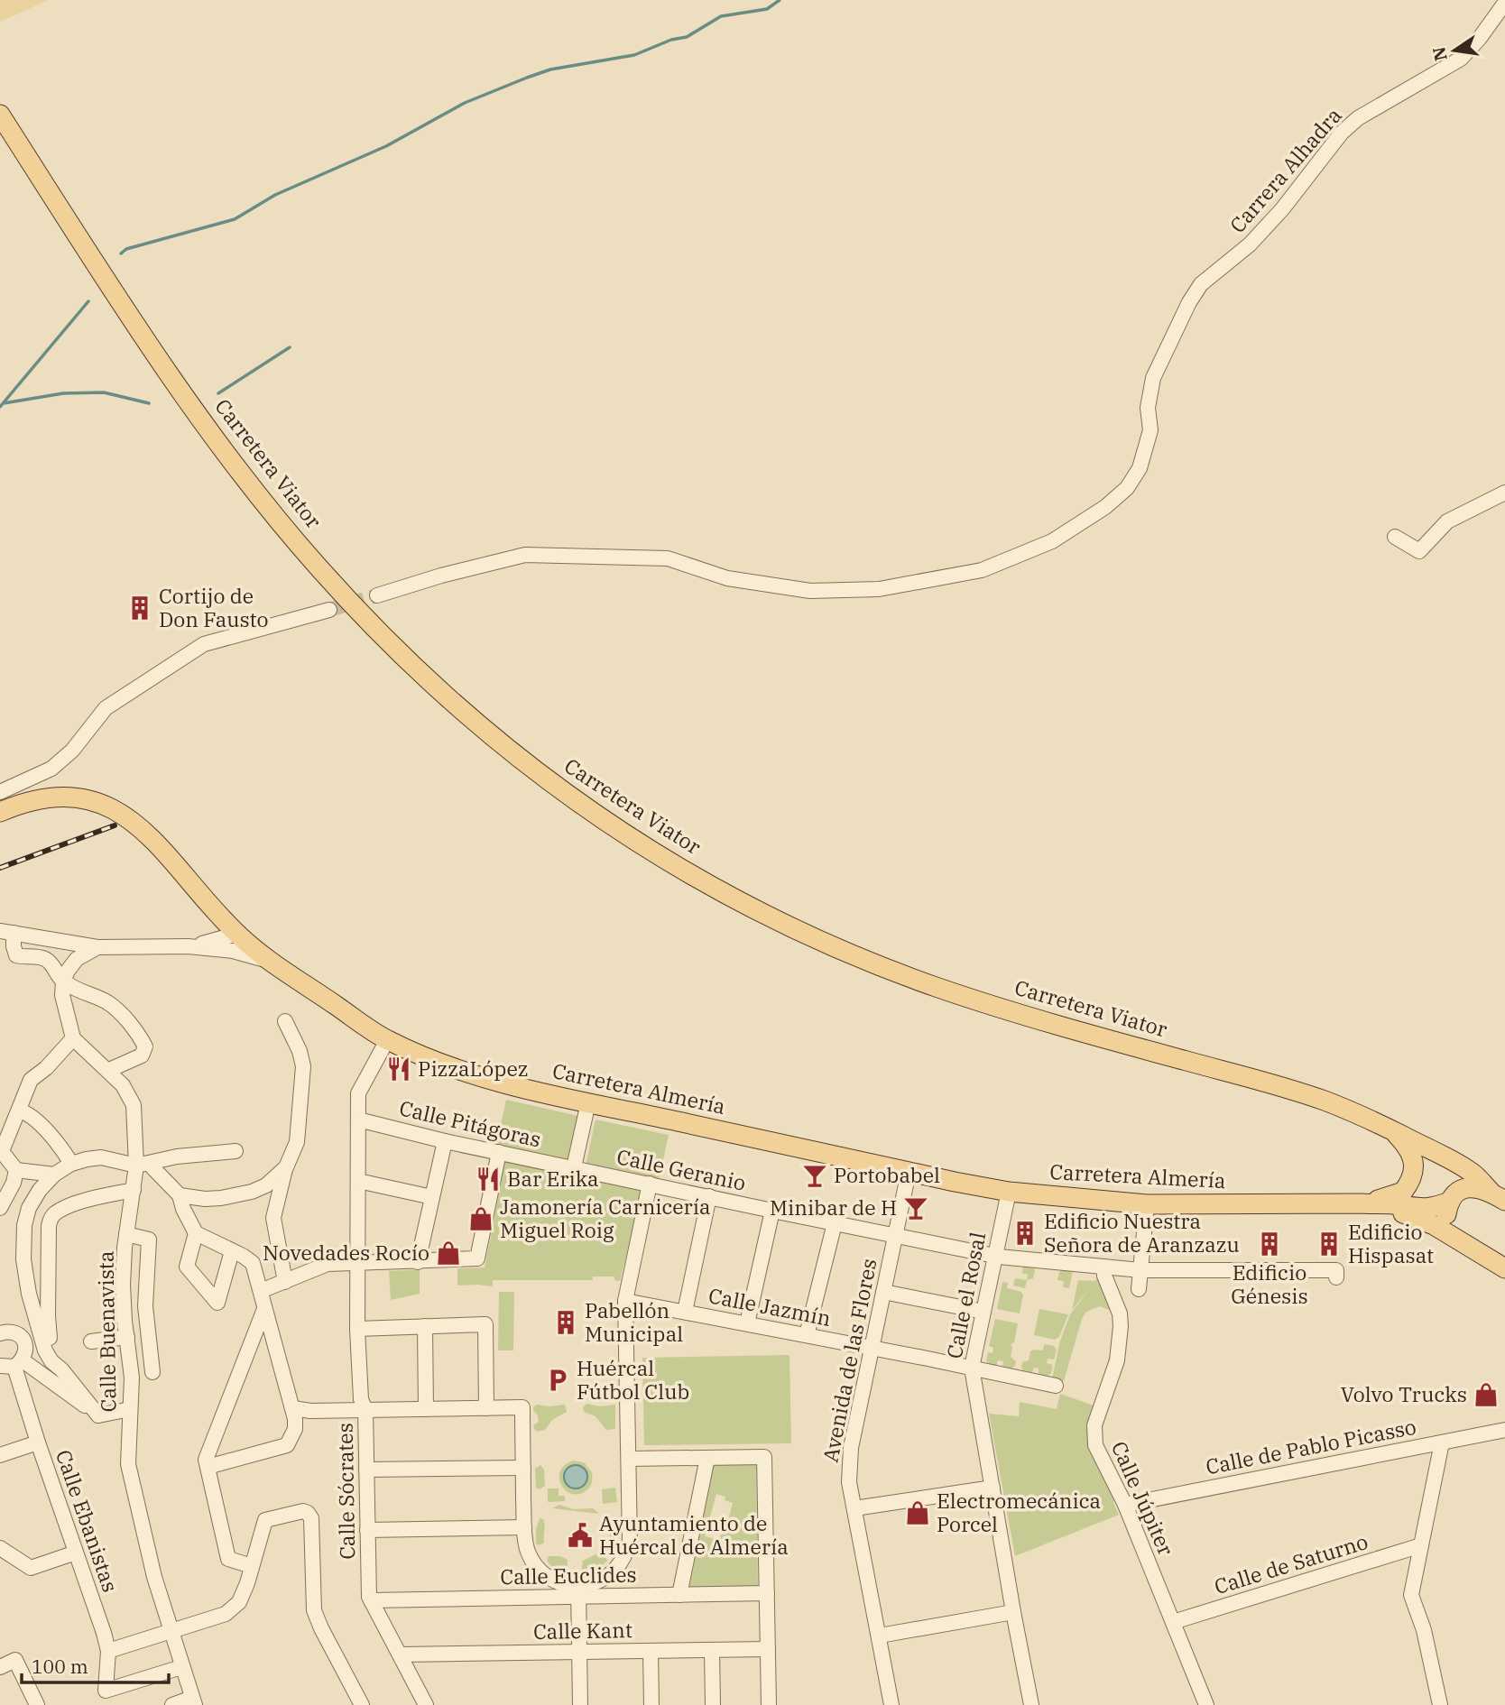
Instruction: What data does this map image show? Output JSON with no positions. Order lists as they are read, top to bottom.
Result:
{
  "streets": {
    "main road": ["Carretera Viator", "Carretera Almería"],
    "street": [
      "Carrera Alhadra",
      "Calle Pitágoras",
      "Calle Geranio",
      "Calle el Rosal",
      "Calle Jazmín",
      "Calle Buenavista",
      "Avenida de las Flores",
      "Calle de Pablo Picasso",
      "Calle Sócrates",
      "Calle Júpiter",
      "Calle Ebanistas",
      "Calle de Saturno",
      "Calle Euclides",
      "Calle Kant"
    ]
  },
  "crossings": [
    ["Carretera Almería", "Calle el Rosal"],
    ["Carretera Almería", "Avenida de las Flores"],
    ["Carretera Almería", "Calle Sócrates"],
    ["Calle Pitágoras", "Calle Geranio"],
    ["Calle Pitágoras", "Calle Sócrates"],
    ["Calle Geranio", "Calle el Rosal"],
    ["Calle Geranio", "Avenida de las Flores"],
    ["Calle Geranio", "Calle Júpiter"],
    ["Calle el Rosal", "Calle Jazmín"],
    ["Calle Jazmín", "Avenida de las Flores"],
    ["Calle Buenavista", "Calle Ebanistas"],
    ["Calle de Pablo Picasso", "Calle Júpiter"],
    ["Calle Sócrates", "Calle Euclides"],
    ["Calle Sócrates", "Calle Kant"],
    ["Calle Júpiter", "Calle de Saturno"]
  ],
  "places": {
    "building": [
      "Cortijo de Don Fausto",
      "Edificio Nuestra Señora de Aranzazu",
      "Edificio Génesis",
      "Edificio Hispasat",
      "Pabellón Municipal"
    ],
    "restaurant": ["PizzaLópez", "Bar Erika"],
    "bar": ["Portobabel", "Minibar de H"],
    "shop": [
      "Jamonería Carnicería Miguel Roig",
      "Novedades Rocío",
      "Volvo Trucks",
      "Electromecánica Porcel"
    ],
    "parking": ["Huércal Fútbol Club"],
    "public building": ["Ayuntamiento de Huércal de Almería"]
  },
  "scale_bar": "100 m",
  "north": "left"
}
